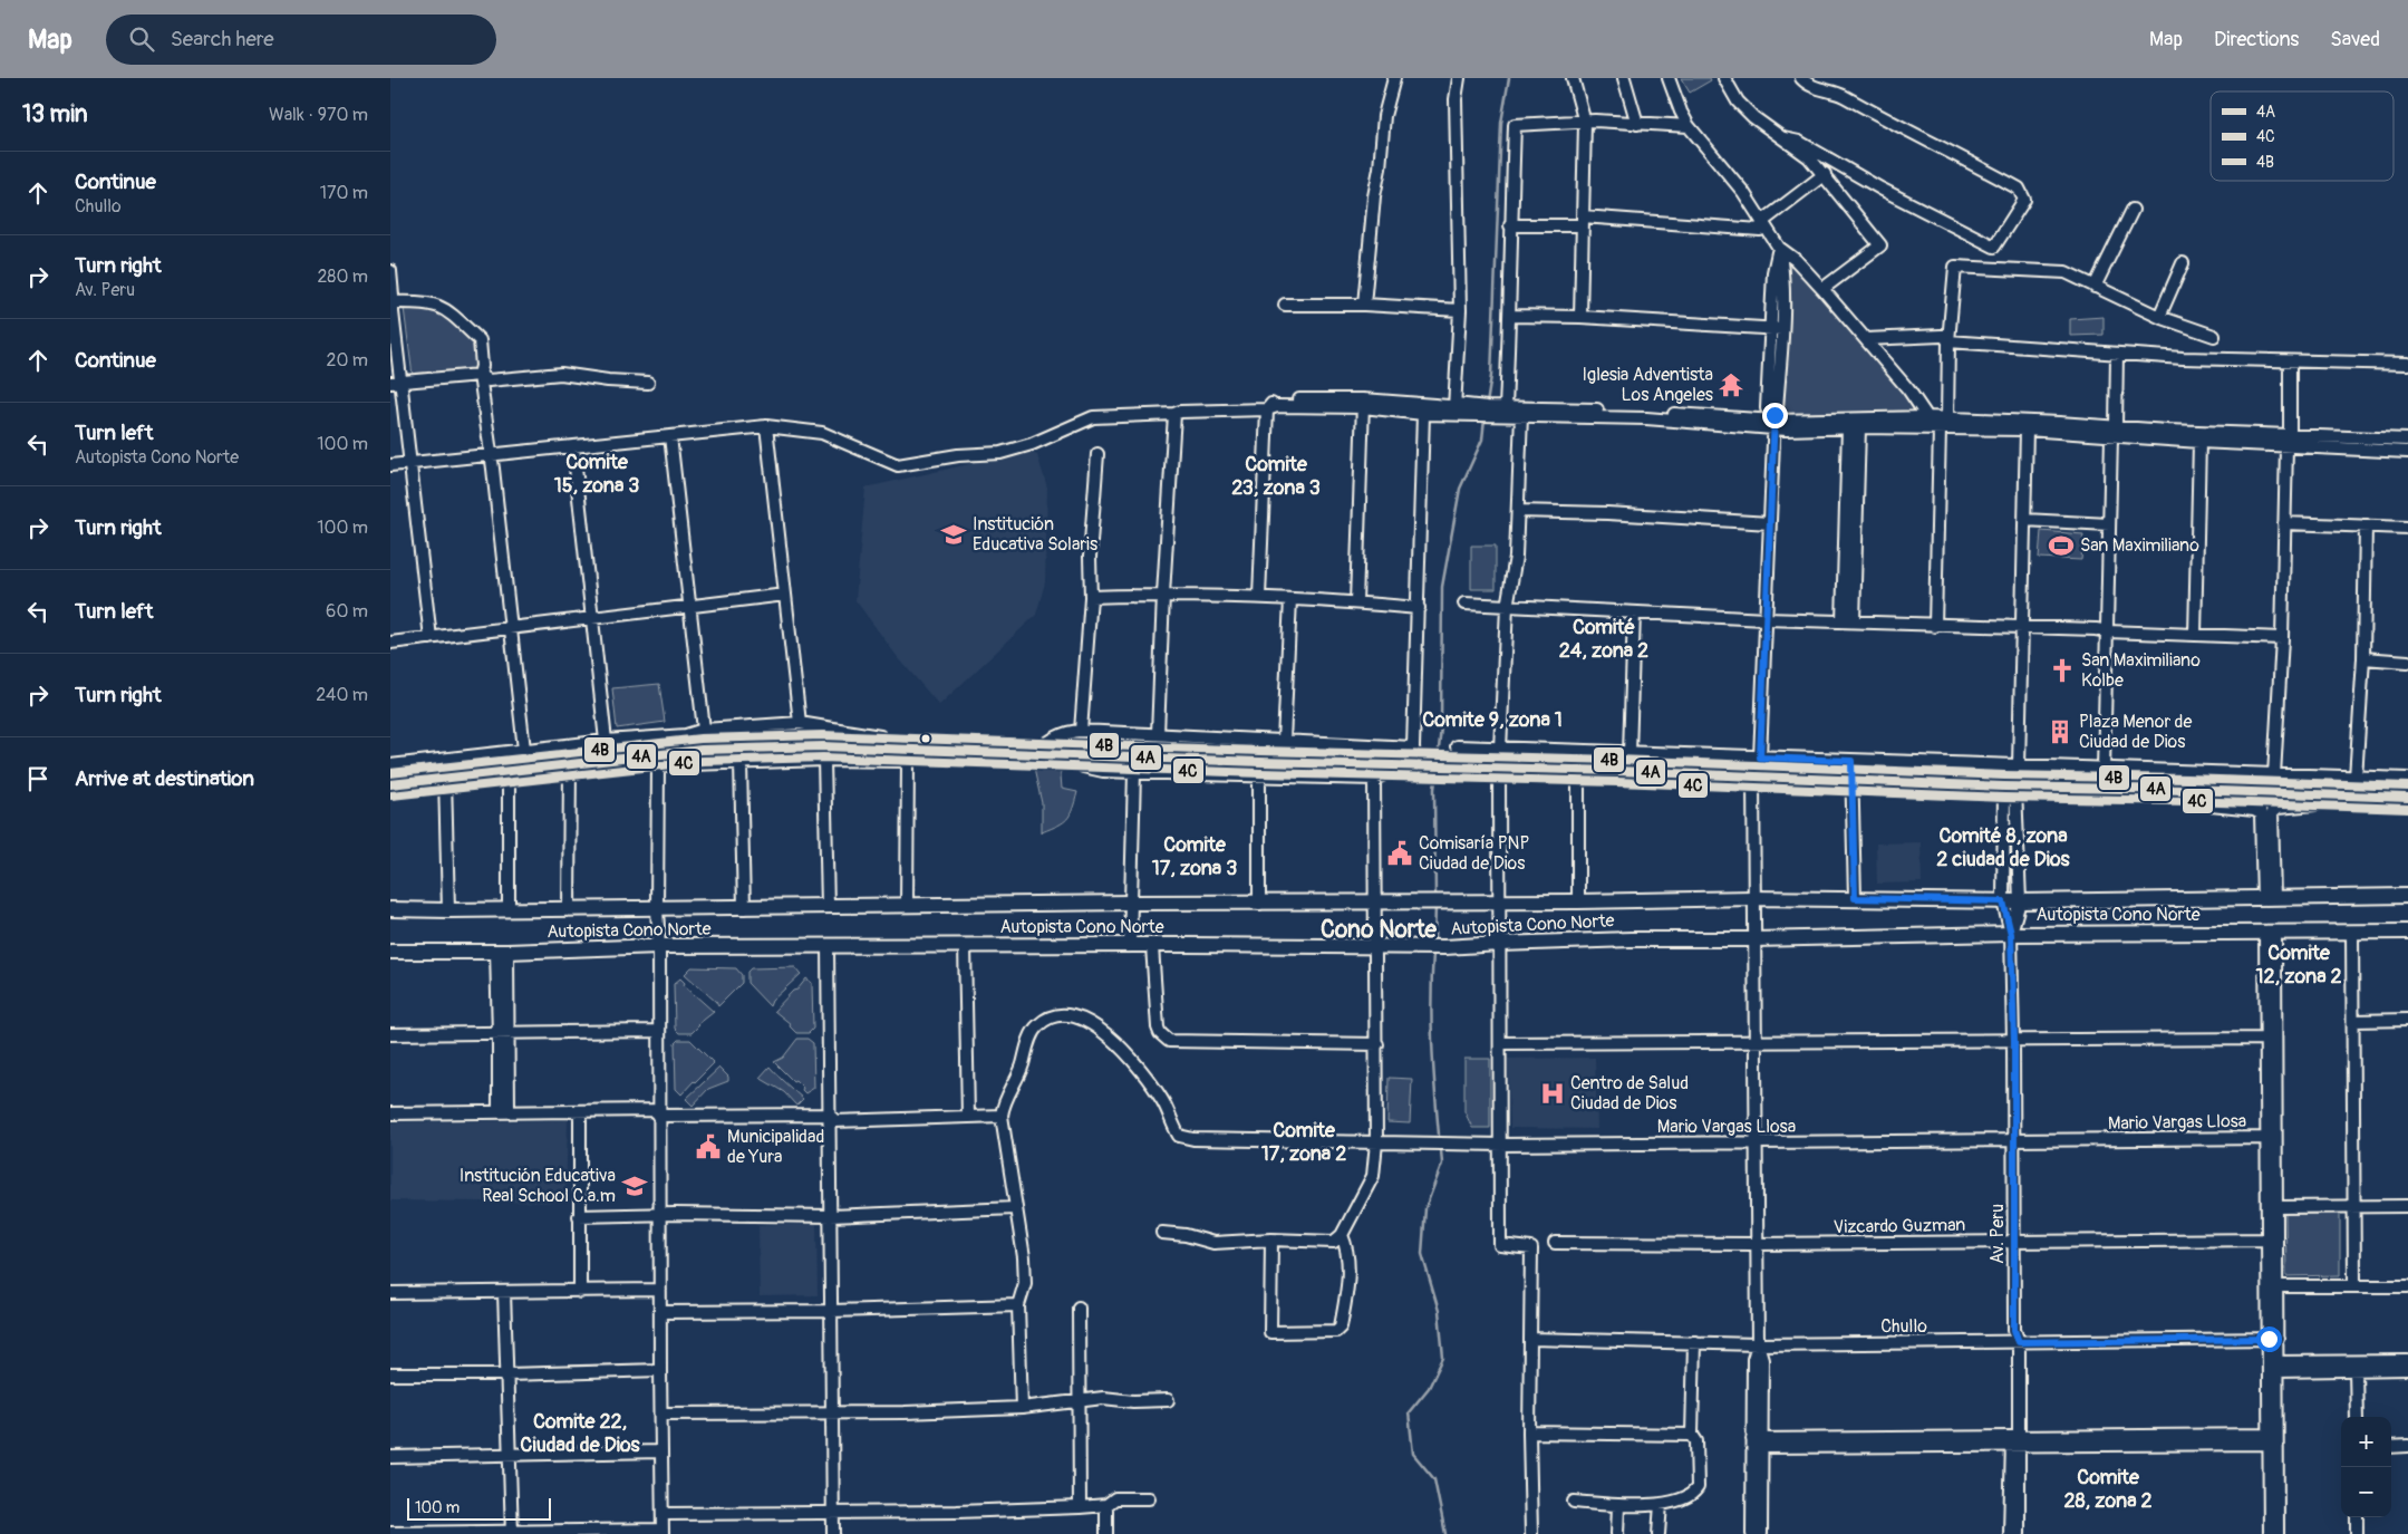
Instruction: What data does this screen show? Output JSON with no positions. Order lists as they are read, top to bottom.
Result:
{
  "streets": {
    "main road": ["Autopista Cono Norte"],
    "street": [
      "Mario Vargas Llosa",
      "Vizcardo Guzman",
      "Av. Peru",
      "Chullo"
    ]
  },
  "crossings": [
    ["Autopista Cono Norte", "Av. Peru"],
    ["Mario Vargas Llosa", "Av. Peru"],
    ["Vizcardo Guzman", "Av. Peru"],
    ["Av. Peru", "Chullo"]
  ],
  "districts": [
    "Comite 15, zona 3",
    "Comite 23, zona 3",
    "Comité 24, zona 2",
    "Comite 9, zona 1",
    "Comité 8, zona 2 ciudad de Dios",
    "Comite 17, zona 3",
    "Cono Norte",
    "Comite 12, zona 2",
    "Comite 17, zona 2",
    "Comite 22, Ciudad de Dios",
    "Comite 28, zona 2"
  ],
  "places": {
    "temple": ["Iglesia Adventista Los Angeles"],
    "school or university": ["Institución Educativa Solaris", "Institución Educativa Real School C.a.m"],
    "sports": ["San Maximiliano"],
    "church": ["San Maximiliano Kolbe"],
    "building": ["Plaza Menor de Ciudad de Dios"],
    "public building": ["Comisaría PNP Ciudad de Dios", "Municipalidad de Yura"],
    "hospital": ["Centro de Salud Ciudad de Dios"]
  },
  "lines": ["transit line 4B", "transit line 4A", "transit line 4C"],
  "legend": ["4A", "4C", "4B"],
  "scale_bar": "100 m",
  "page": {
    "header": "Map",
    "search": "Search here",
    "nav": ["Map", "Directions", "Saved"],
    "heading": ["13 min", "Walk · 970 m"],
    "list": [
      ["Continue", "Chullo", "170 m"],
      ["Turn right", "Av. Peru", "280 m"],
      ["Continue", "20 m"],
      ["Turn left", "Autopista Cono Norte", "100 m"],
      ["Turn right", "100 m"],
      ["Turn left", "60 m"],
      ["Turn right", "240 m"],
      "Arrive at destination"
    ],
    "map_buttons": ["+", "−"],
    "scale": "100 m"
  }
}
